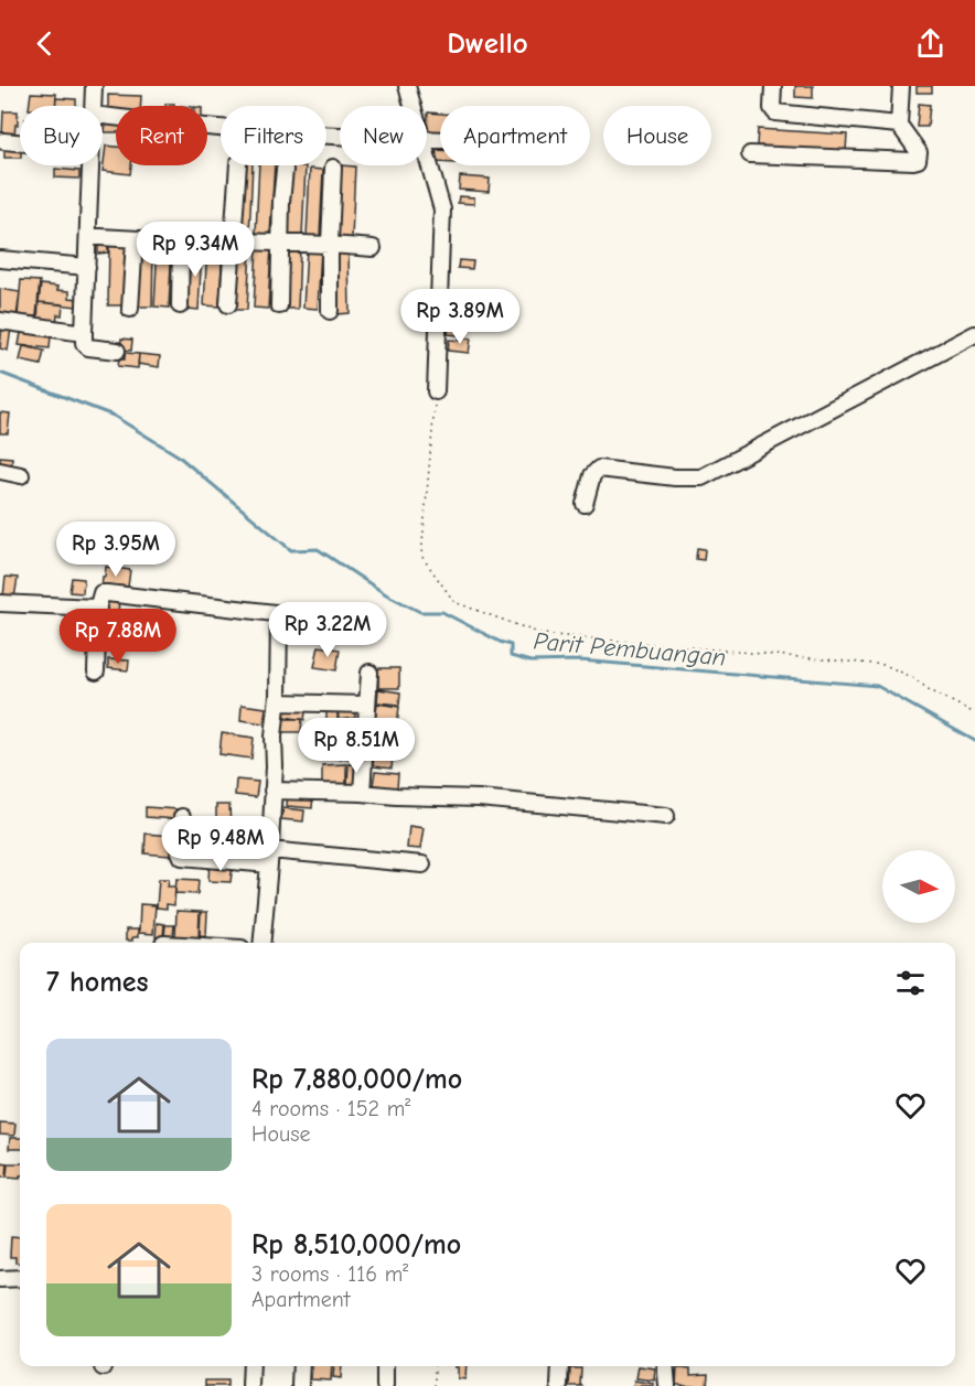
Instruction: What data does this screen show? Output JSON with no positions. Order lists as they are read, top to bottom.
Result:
{
  "water": ["Parit Pembuangan"],
  "north": "right",
  "page": {
    "header": "Dwello",
    "chip": [
      "Buy",
      "Rent",
      "Filters",
      "New",
      "Apartment",
      "House"
    ],
    "price": [
      "Rp 9.34M",
      "Rp 3.89M",
      "Rp 3.95M",
      "Rp 3.22M",
      "Rp 7.88M",
      "Rp 8.51M",
      "Rp 9.48M"
    ],
    "heading": "7 homes",
    "list": [
      {
        "name": "Rp 7,880,000/mo",
        "note": "4 rooms · 152 m² · House"
      },
      {
        "name": "Rp 8,510,000/mo",
        "note": "3 rooms · 116 m² · Apartment"
      }
    ]
  }
}
